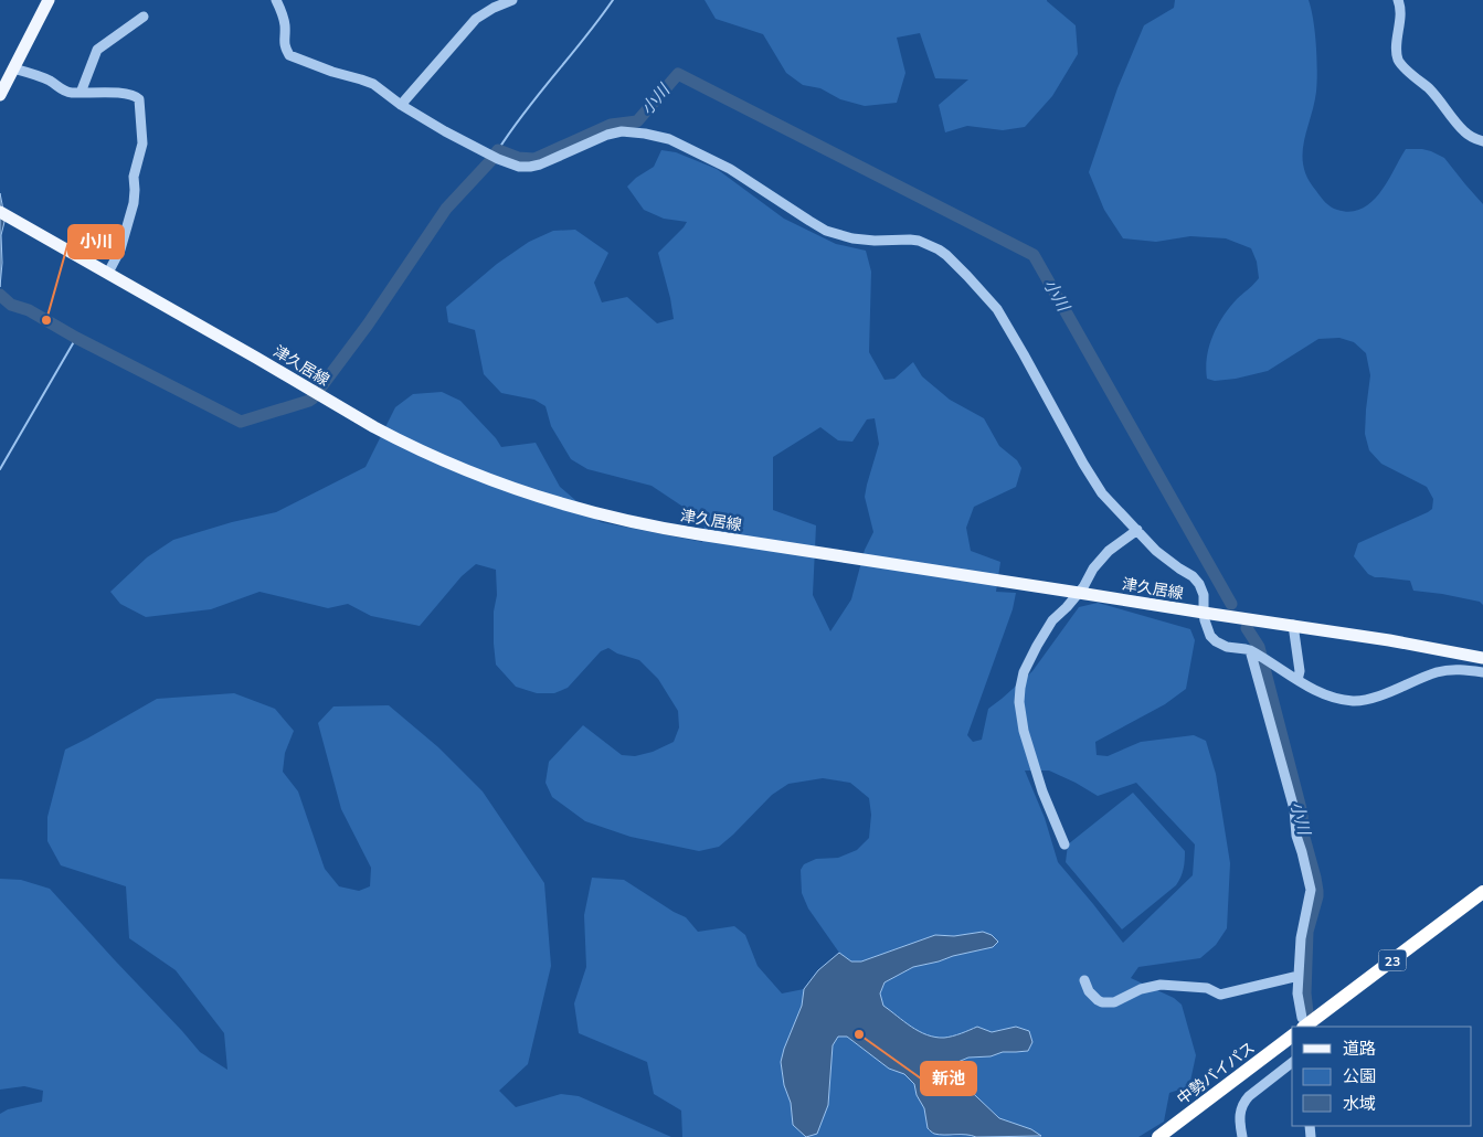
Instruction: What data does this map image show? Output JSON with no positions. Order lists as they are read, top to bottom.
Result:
{
  "streets": {
    "highway": ["23", "中勢バイパス"],
    "main road": ["津久居線"]
  },
  "water": ["小川"],
  "places": ["小川", "新池"],
  "legend": ["道路", "公園", "水域"]
}
